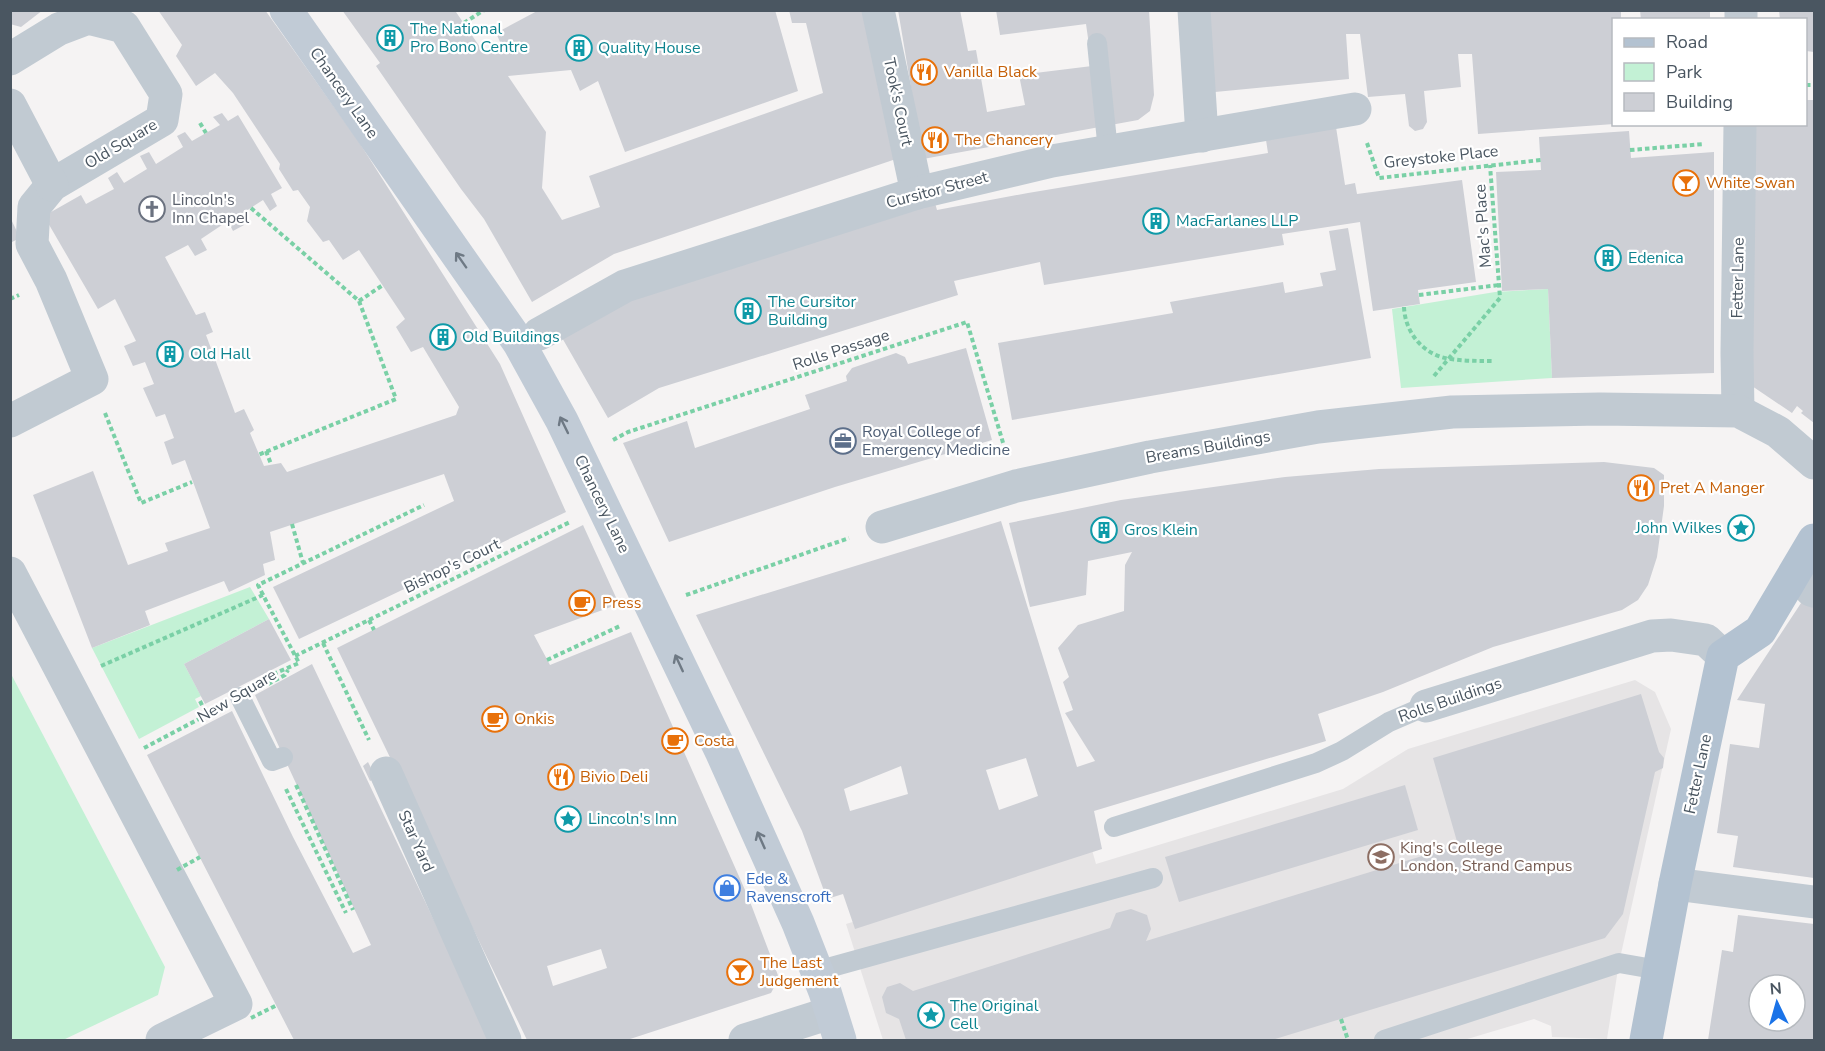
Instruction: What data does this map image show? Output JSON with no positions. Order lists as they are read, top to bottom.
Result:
{
  "streets": {
    "main road": ["Chancery Lane", "Fetter Lane"],
    "street": [
      "Took's Court",
      "Old Square",
      "Cursitor Street",
      "Breams Buildings",
      "Rolls Buildings",
      "Star Yard"
    ],
    "path": [
      "Greystoke Place",
      "Mac's Place",
      "Rolls Passage",
      "Bishop's Court",
      "New Square"
    ]
  },
  "crossings": [
    ["Took's Court", "Cursitor Street"],
    ["Greystoke Place", "Cursitor Street"],
    ["Greystoke Place", "Mac's Place"],
    ["Fetter Lane", "Breams Buildings"],
    ["Fetter Lane", "Rolls Buildings"],
    ["Bishop's Court", "New Square"]
  ],
  "one_way": ["Chancery Lane"],
  "places": {
    "building": [
      "The National Pro Bono Centre",
      "Quality House",
      "MacFarlanes LLP",
      "Edenica",
      "The Cursitor Building",
      "Old Buildings",
      "Old Hall",
      "Gros Klein"
    ],
    "restaurant": [
      "Vanilla Black",
      "The Chancery",
      "Pret A Manger",
      "Bivio Deli"
    ],
    "bar": ["White Swan", "The Last Judgement"],
    "church": ["Lincoln's Inn Chapel"],
    "office": ["Royal College of Emergency Medicine"],
    "place": ["John Wilkes", "Lincoln's Inn", "The Original Cell"],
    "cafe": ["Press", "Onkis", "Costa"],
    "school or university": ["King's College London, Strand Campus"],
    "shop": ["Ede & Ravenscroft"]
  },
  "legend": ["Road", "Park", "Building"],
  "north": "top"
}
